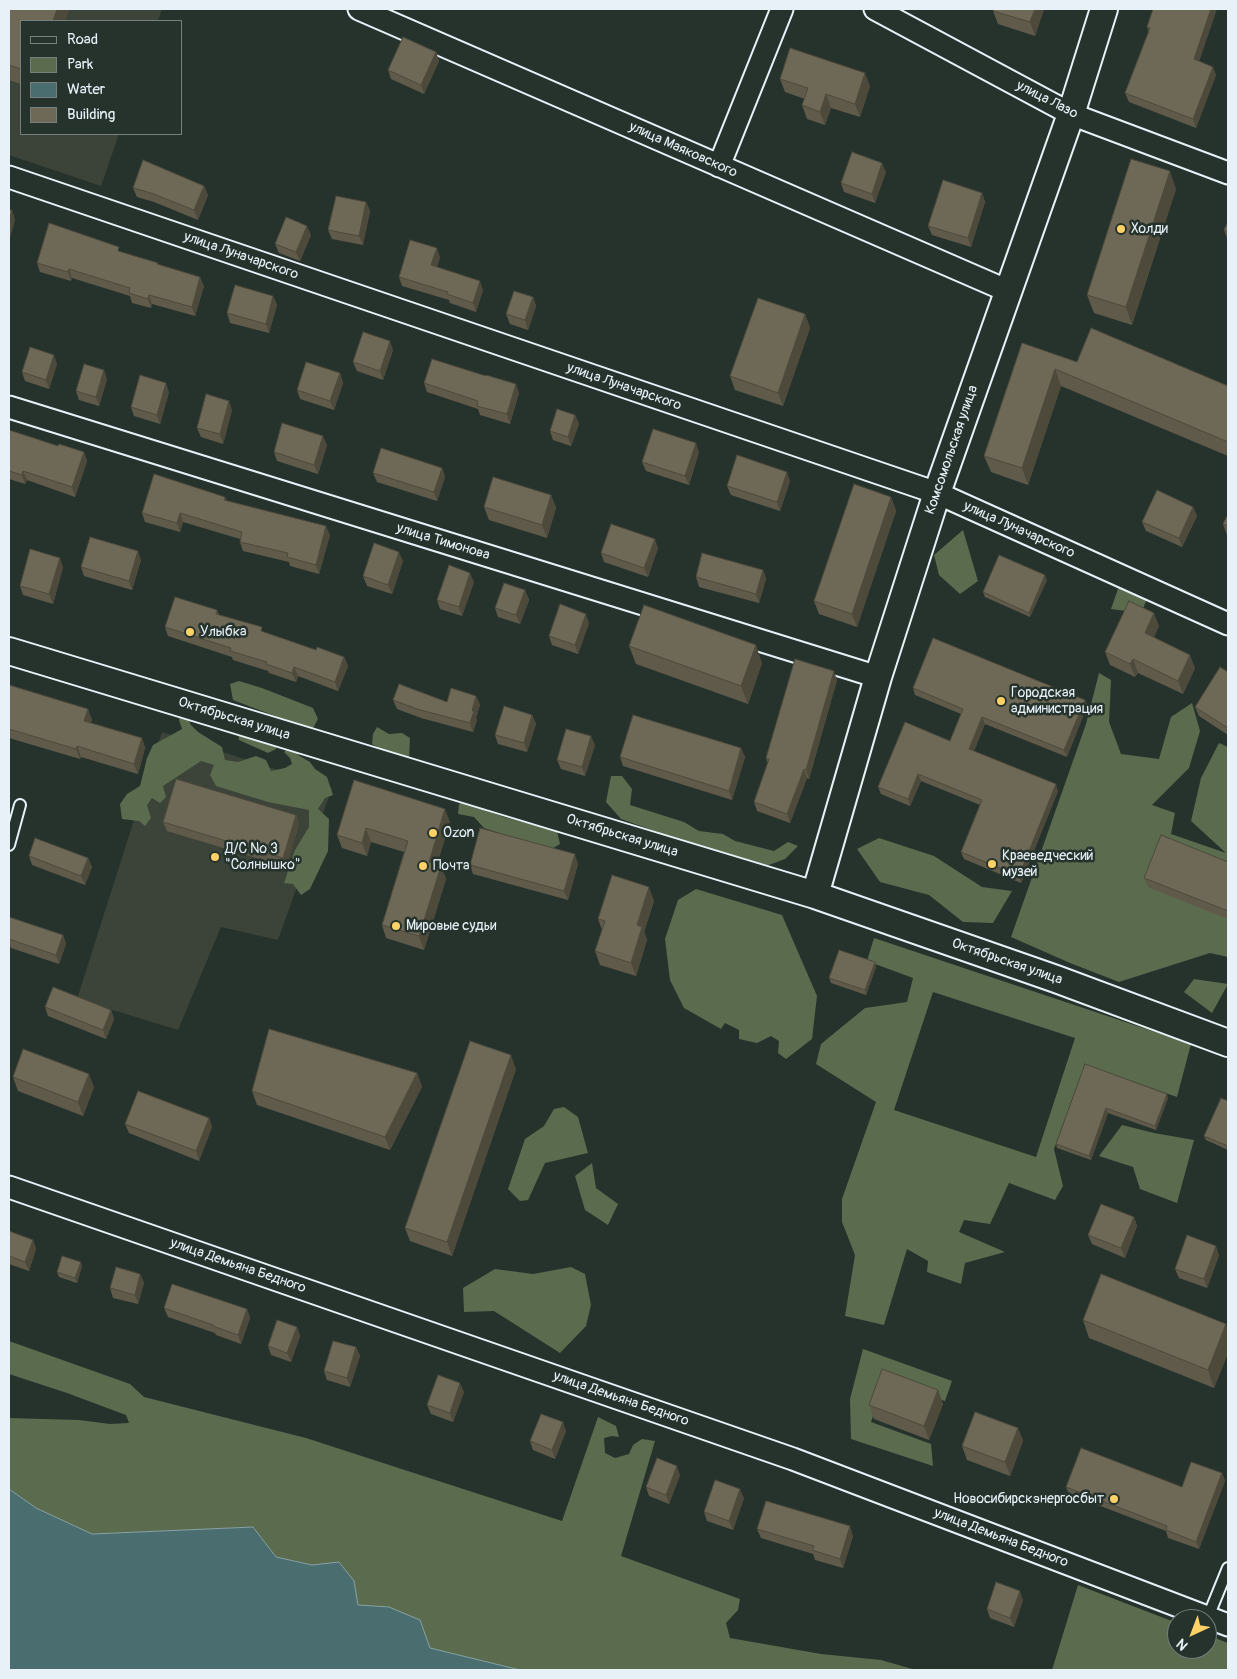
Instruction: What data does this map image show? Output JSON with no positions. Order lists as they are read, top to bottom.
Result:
{
  "streets": {
    "street": [
      "улица Лазо",
      "улица Маяковского",
      "улица Луначарского",
      "Комсомольская улица",
      "улица Тимонова",
      "Октябрьская улица",
      "улица Демьяна Бедного"
    ]
  },
  "crossings": [
    ["улица Лазо", "Комсомольская улица"],
    ["улица Маяковского", "Комсомольская улица"],
    ["улица Луначарского", "Комсомольская улица"],
    ["Комсомольская улица", "улица Тимонова"],
    ["Комсомольская улица", "Октябрьская улица"]
  ],
  "places": [
    "Холди",
    "Улыбка",
    "Городская администрация",
    "Ozon",
    "Д/С № 3 \"Солнышко\"",
    "Краеведческий музей",
    "Почта",
    "Мировые судьи",
    "Новосибирскэнергосбыт"
  ],
  "legend": [
    "Road",
    "Park",
    "Water",
    "Building"
  ],
  "north": "bottom left"
}
